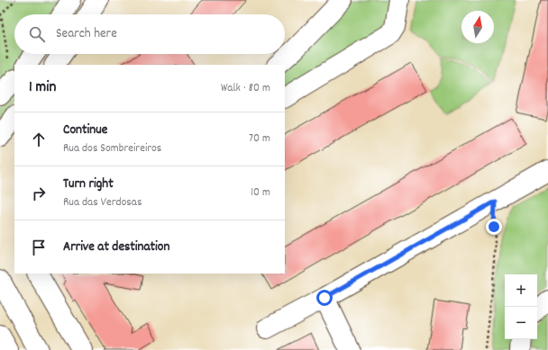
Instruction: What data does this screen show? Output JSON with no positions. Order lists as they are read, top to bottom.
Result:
{
  "north": "top",
  "page": {
    "search": "Search here",
    "heading": ["1 min", "Walk · 80 m"],
    "list": [
      ["Continue", "Rua dos Sombreireiros", "70 m"],
      ["Turn right", "Rua das Verdosas", "10 m"],
      "Arrive at destination"
    ],
    "map_buttons": ["+", "−"]
  }
}
